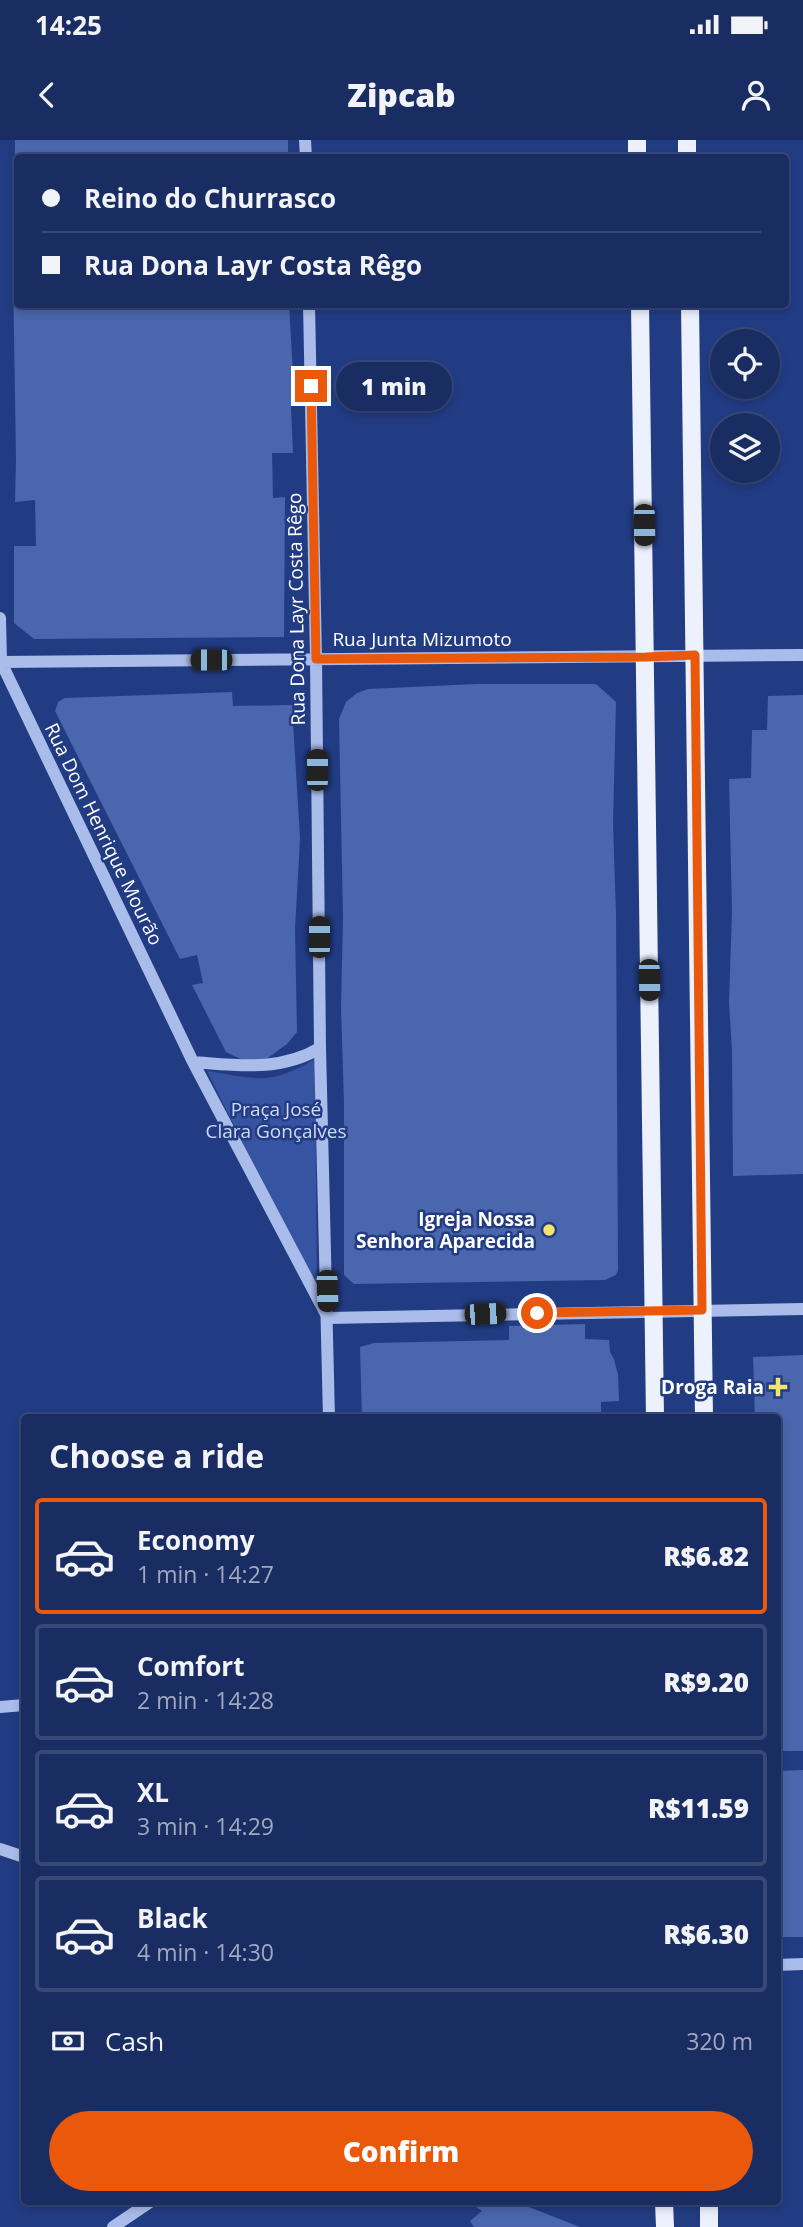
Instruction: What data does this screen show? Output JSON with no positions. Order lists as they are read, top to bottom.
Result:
{
  "streets": {
    "street": ["Rua Dona Layr Costa Rêgo", "Rua Junta Mizumoto", "Rua Dom Henrique Mourão"]
  },
  "crossings": [
    ["Rua Dona Layr Costa Rêgo", "Rua Junta Mizumoto"],
    ["Rua Dona Layr Costa Rêgo", "Rua Dom Henrique Mourão"],
    ["Rua Junta Mizumoto", "Rua Dom Henrique Mourão"]
  ],
  "parks": ["Praça José Clara Gonçalves"],
  "places": {
    "other": ["Igreja Nossa Senhora Aparecida"],
    "health": ["Droga Raia"]
  },
  "page": {
    "status": "14:25",
    "header": "Zipcab",
    "banner": ["Reino do Churrasco", "Rua Dona Layr Costa Rêgo"],
    "bubble": "1 min",
    "heading": "Choose a ride",
    "list": [
      {
        "name": "Economy",
        "note": "1 min · 14:27",
        "value": "R$6.82"
      },
      {
        "name": "Comfort",
        "note": "2 min · 14:28",
        "value": "R$9.20"
      },
      {
        "name": "XL",
        "note": "3 min · 14:29",
        "value": "R$11.59"
      },
      {
        "name": "Black",
        "note": "4 min · 14:30",
        "value": "R$6.30"
      }
    ],
    "pay": ["Cash", "320 m"],
    "buttons": "Confirm"
  }
}
